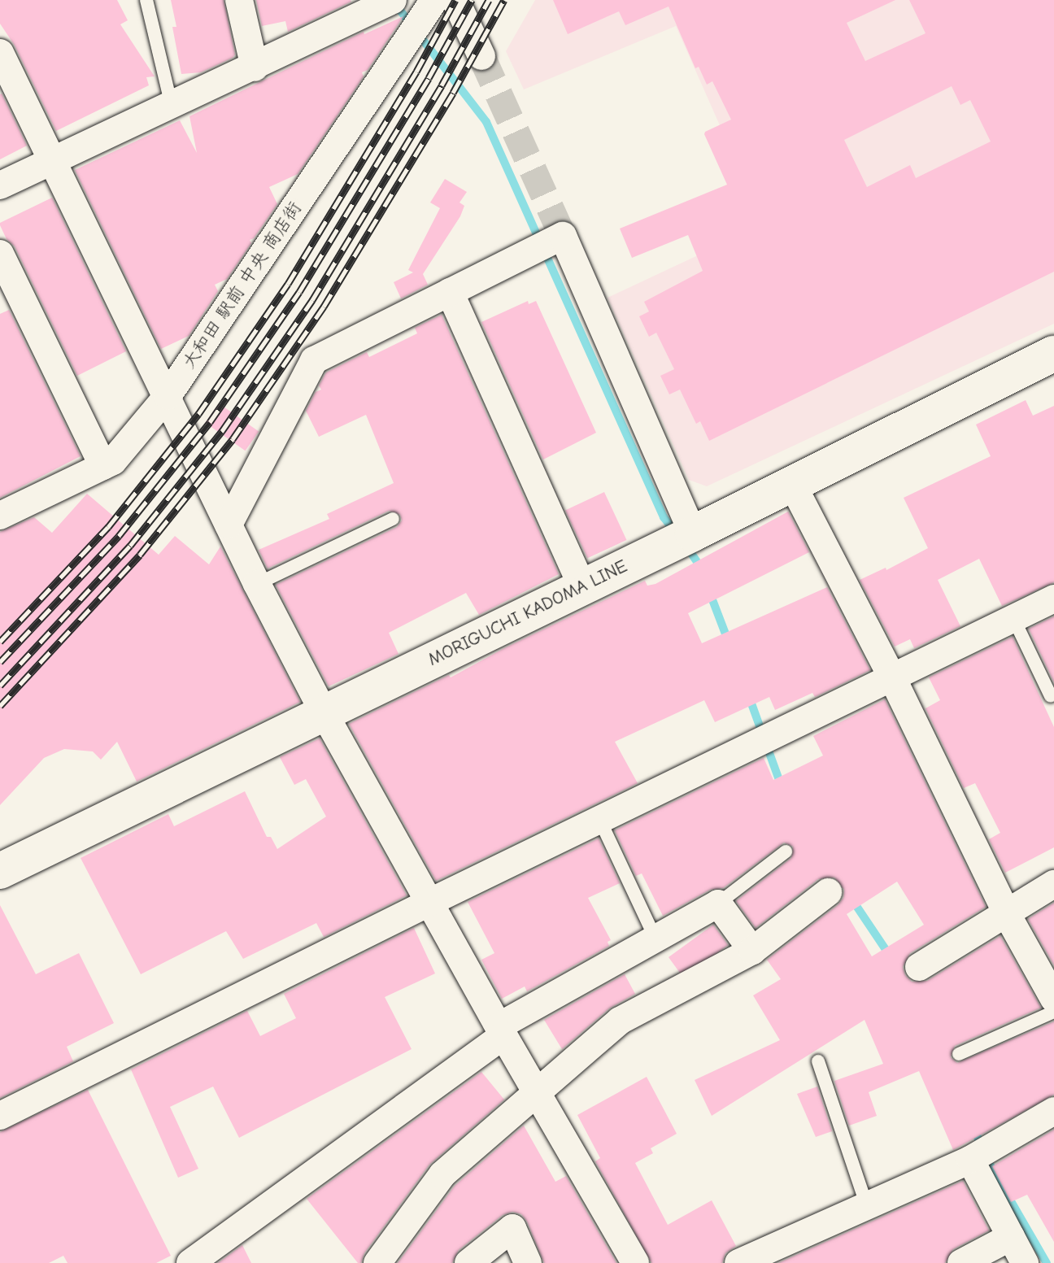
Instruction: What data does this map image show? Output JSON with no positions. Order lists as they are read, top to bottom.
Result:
{
  "streets": {
    "main road": ["MORIGUCHI KADOMA LINE"],
    "street": ["大和田 駅前 中央 商店街"]
  }
}
